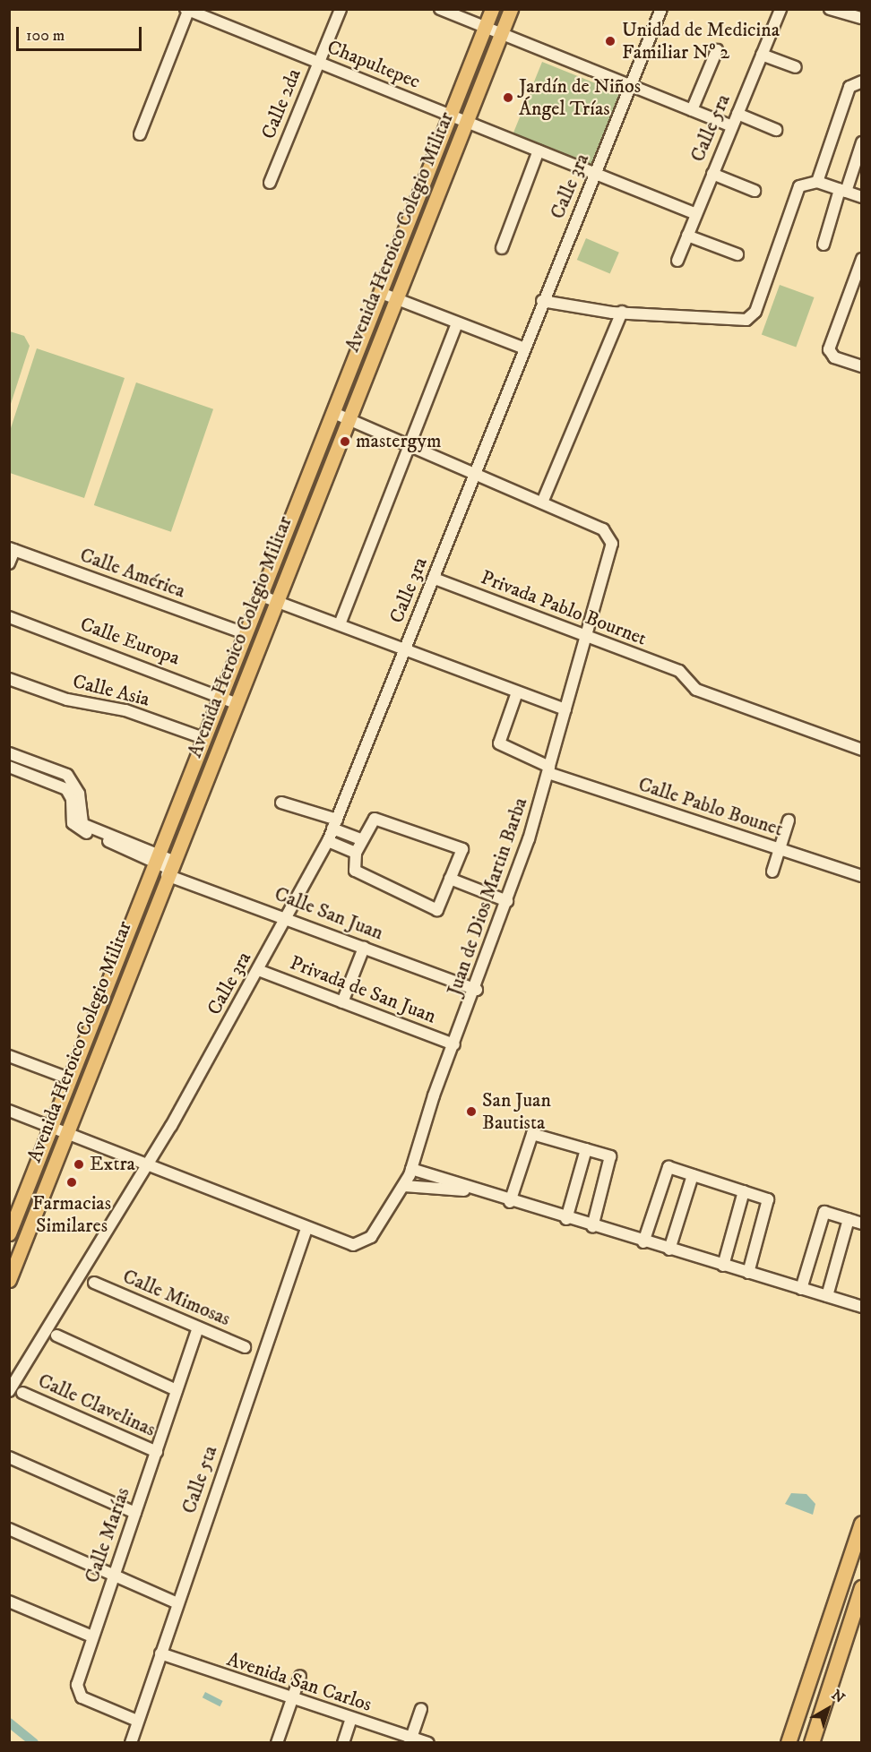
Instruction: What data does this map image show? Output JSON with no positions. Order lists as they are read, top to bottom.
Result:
{
  "streets": {
    "main road": ["Avenida Heroico Colegio Militar"],
    "street": [
      "Chapultepec",
      "Calle 2da",
      "Calle 5ra",
      "Calle 3ra",
      "Calle América",
      "Privada Pablo Bournet",
      "Calle Europa",
      "Calle Asia",
      "Calle Pablo Bounet",
      "Juan de Dios Martin Barba",
      "Calle San Juan",
      "Privada de San Juan",
      "Calle Mimosas",
      "Calle Clavelinas",
      "Calle 5ta",
      "Calle Marías",
      "Avenida San Carlos"
    ]
  },
  "crossings": [
    ["Chapultepec", "Calle 2da"],
    ["Chapultepec", "Calle 5ra"],
    ["Chapultepec", "Calle 3ra"],
    ["Chapultepec", "Avenida Heroico Colegio Militar"],
    ["Calle 3ra", "Privada Pablo Bournet"],
    ["Calle 3ra", "Calle San Juan"],
    ["Calle 3ra", "Privada de San Juan"],
    ["Avenida Heroico Colegio Militar", "Calle América"],
    ["Avenida Heroico Colegio Militar", "Calle Europa"],
    ["Avenida Heroico Colegio Militar", "Calle Asia"],
    ["Avenida Heroico Colegio Militar", "Calle San Juan"],
    ["Privada Pablo Bournet", "Juan de Dios Martin Barba"],
    ["Calle Pablo Bounet", "Juan de Dios Martin Barba"],
    ["Juan de Dios Martin Barba", "Calle San Juan"],
    ["Juan de Dios Martin Barba", "Privada de San Juan"],
    ["Juan de Dios Martin Barba", "Calle 5ta"],
    ["Calle Mimosas", "Calle Marías"],
    ["Calle Clavelinas", "Calle Marías"],
    ["Calle 5ta", "Calle Marías"],
    ["Calle 5ta", "Avenida San Carlos"]
  ],
  "places": [
    "Unidad de Medicina Familiar Nº 2",
    "Jardín de Niños Ángel Trías",
    "mastergym",
    "San Juan Bautista",
    "Extra",
    "Farmacias Similares"
  ],
  "scale_bar": "100 m",
  "north": "top right"
}
